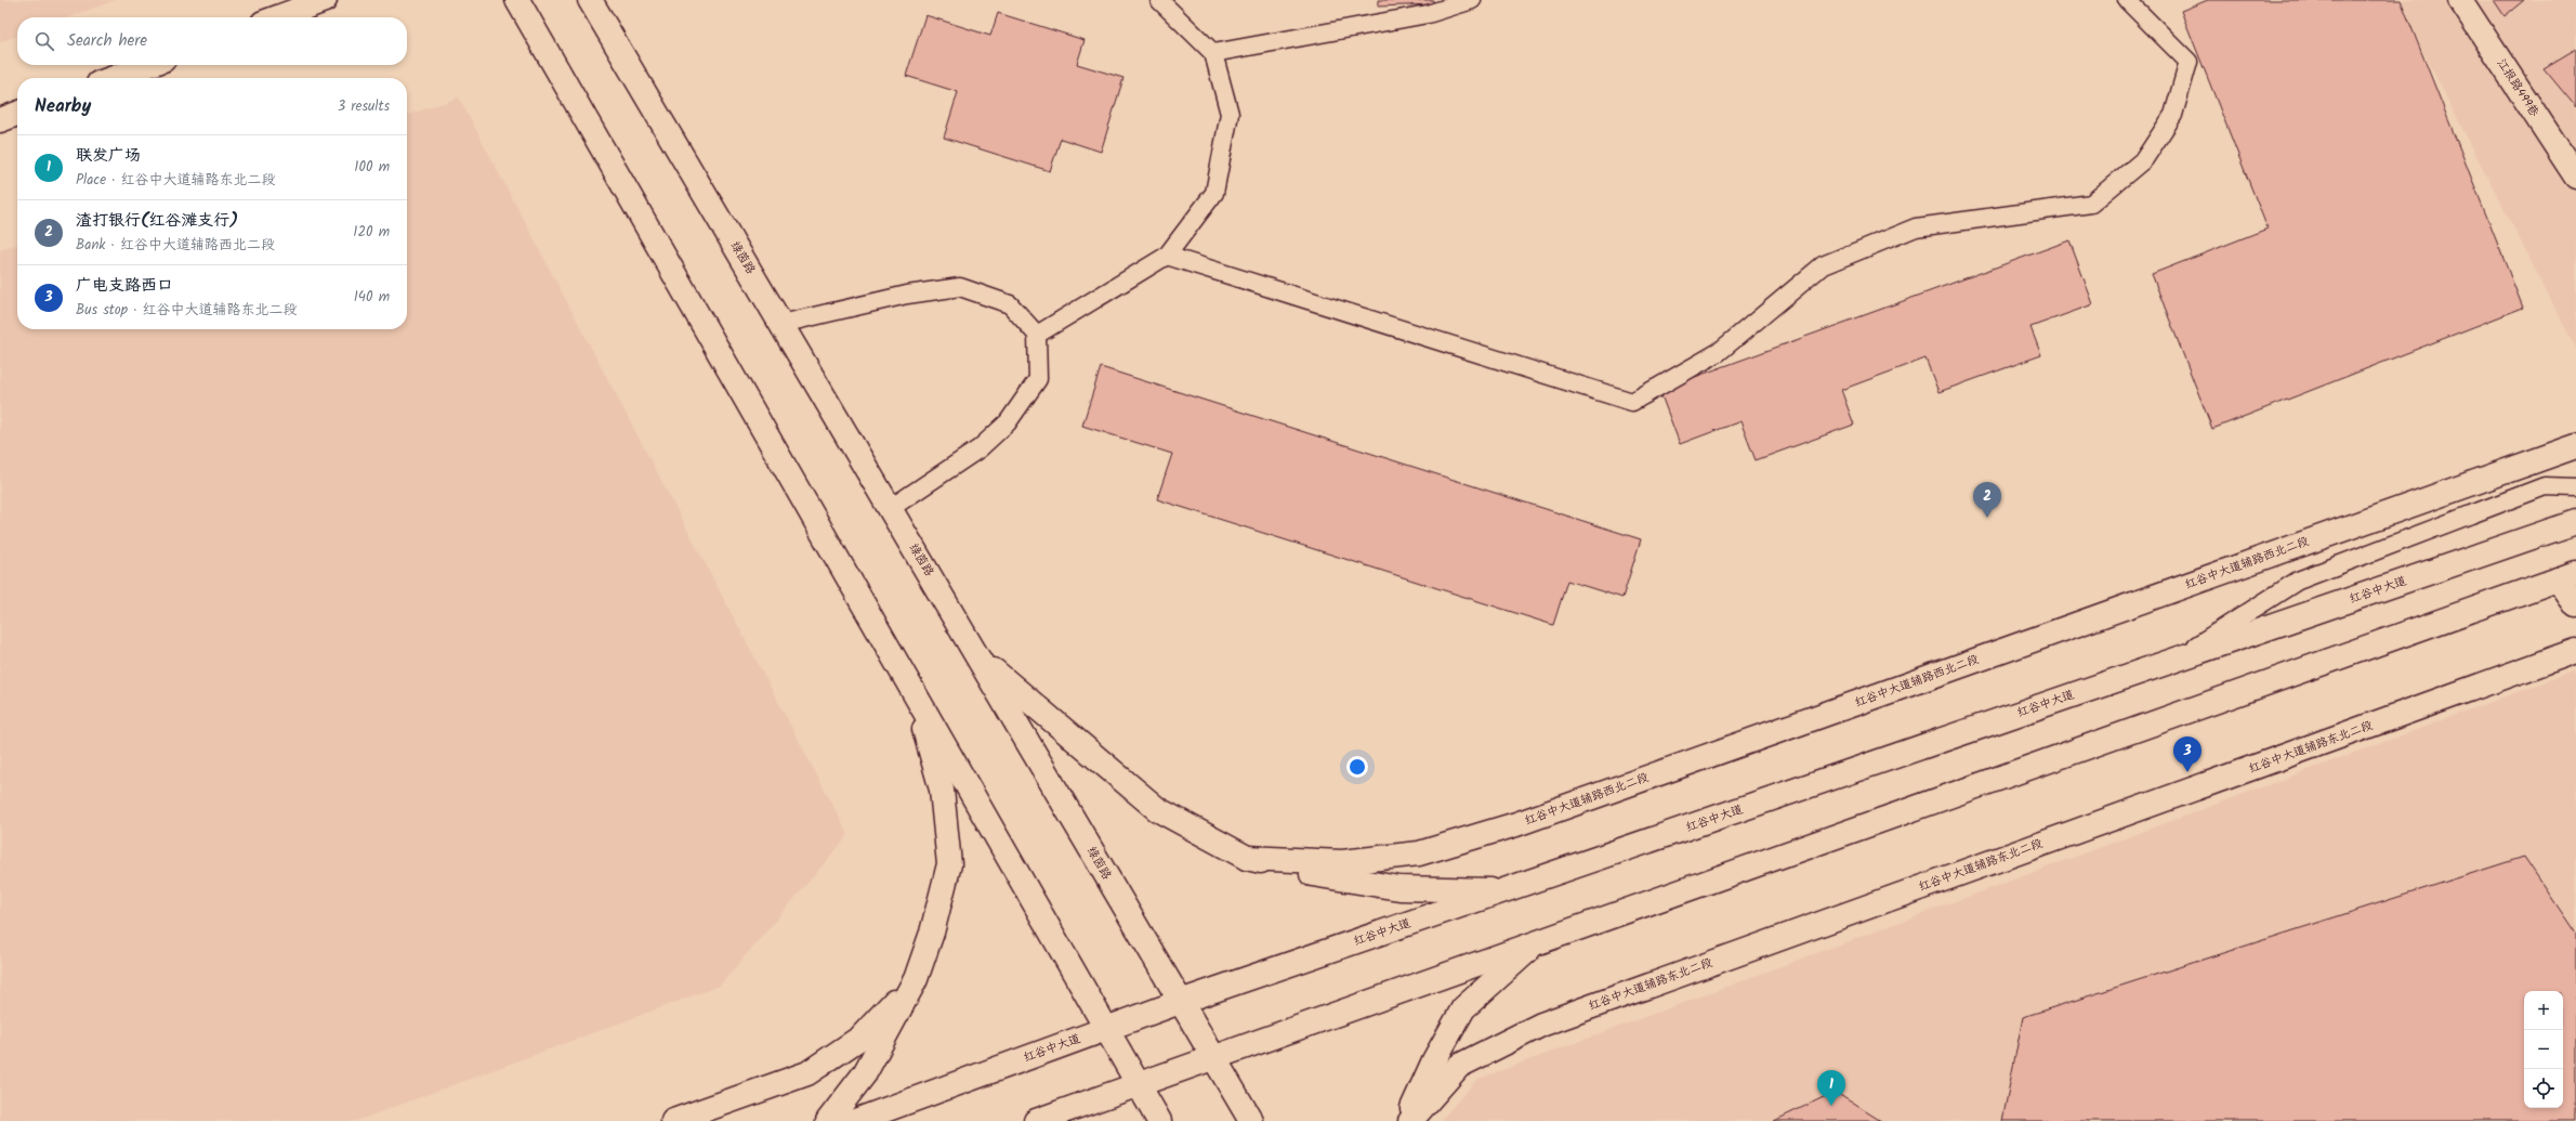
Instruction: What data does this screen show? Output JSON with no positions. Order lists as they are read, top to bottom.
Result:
{
  "streets": {
    "main road": [
      "江报路499巷",
      "绿茵路",
      "红谷中大道辅路西北二段",
      "红谷中大道",
      "红谷中大道辅路东北二段"
    ]
  },
  "crossings": [
    ["绿茵路", "红谷中大道"]
  ],
  "page": {
    "search": "Search here",
    "heading": ["Nearby", "3 results"],
    "list": [
      {
        "mark": "1",
        "name": "联发广场",
        "note": "Place · 红谷中大道辅路东北二段",
        "value": "100 m"
      },
      {
        "mark": "2",
        "name": "渣打银行(红谷滩支行)",
        "note": "Bank · 红谷中大道辅路西北二段",
        "value": "120 m"
      },
      {
        "mark": "3",
        "name": "广电支路西口",
        "note": "Bus stop · 红谷中大道辅路东北二段",
        "value": "140 m"
      }
    ],
    "pins": ["2", "3", "1"],
    "map_buttons": ["+", "−"]
  }
}
